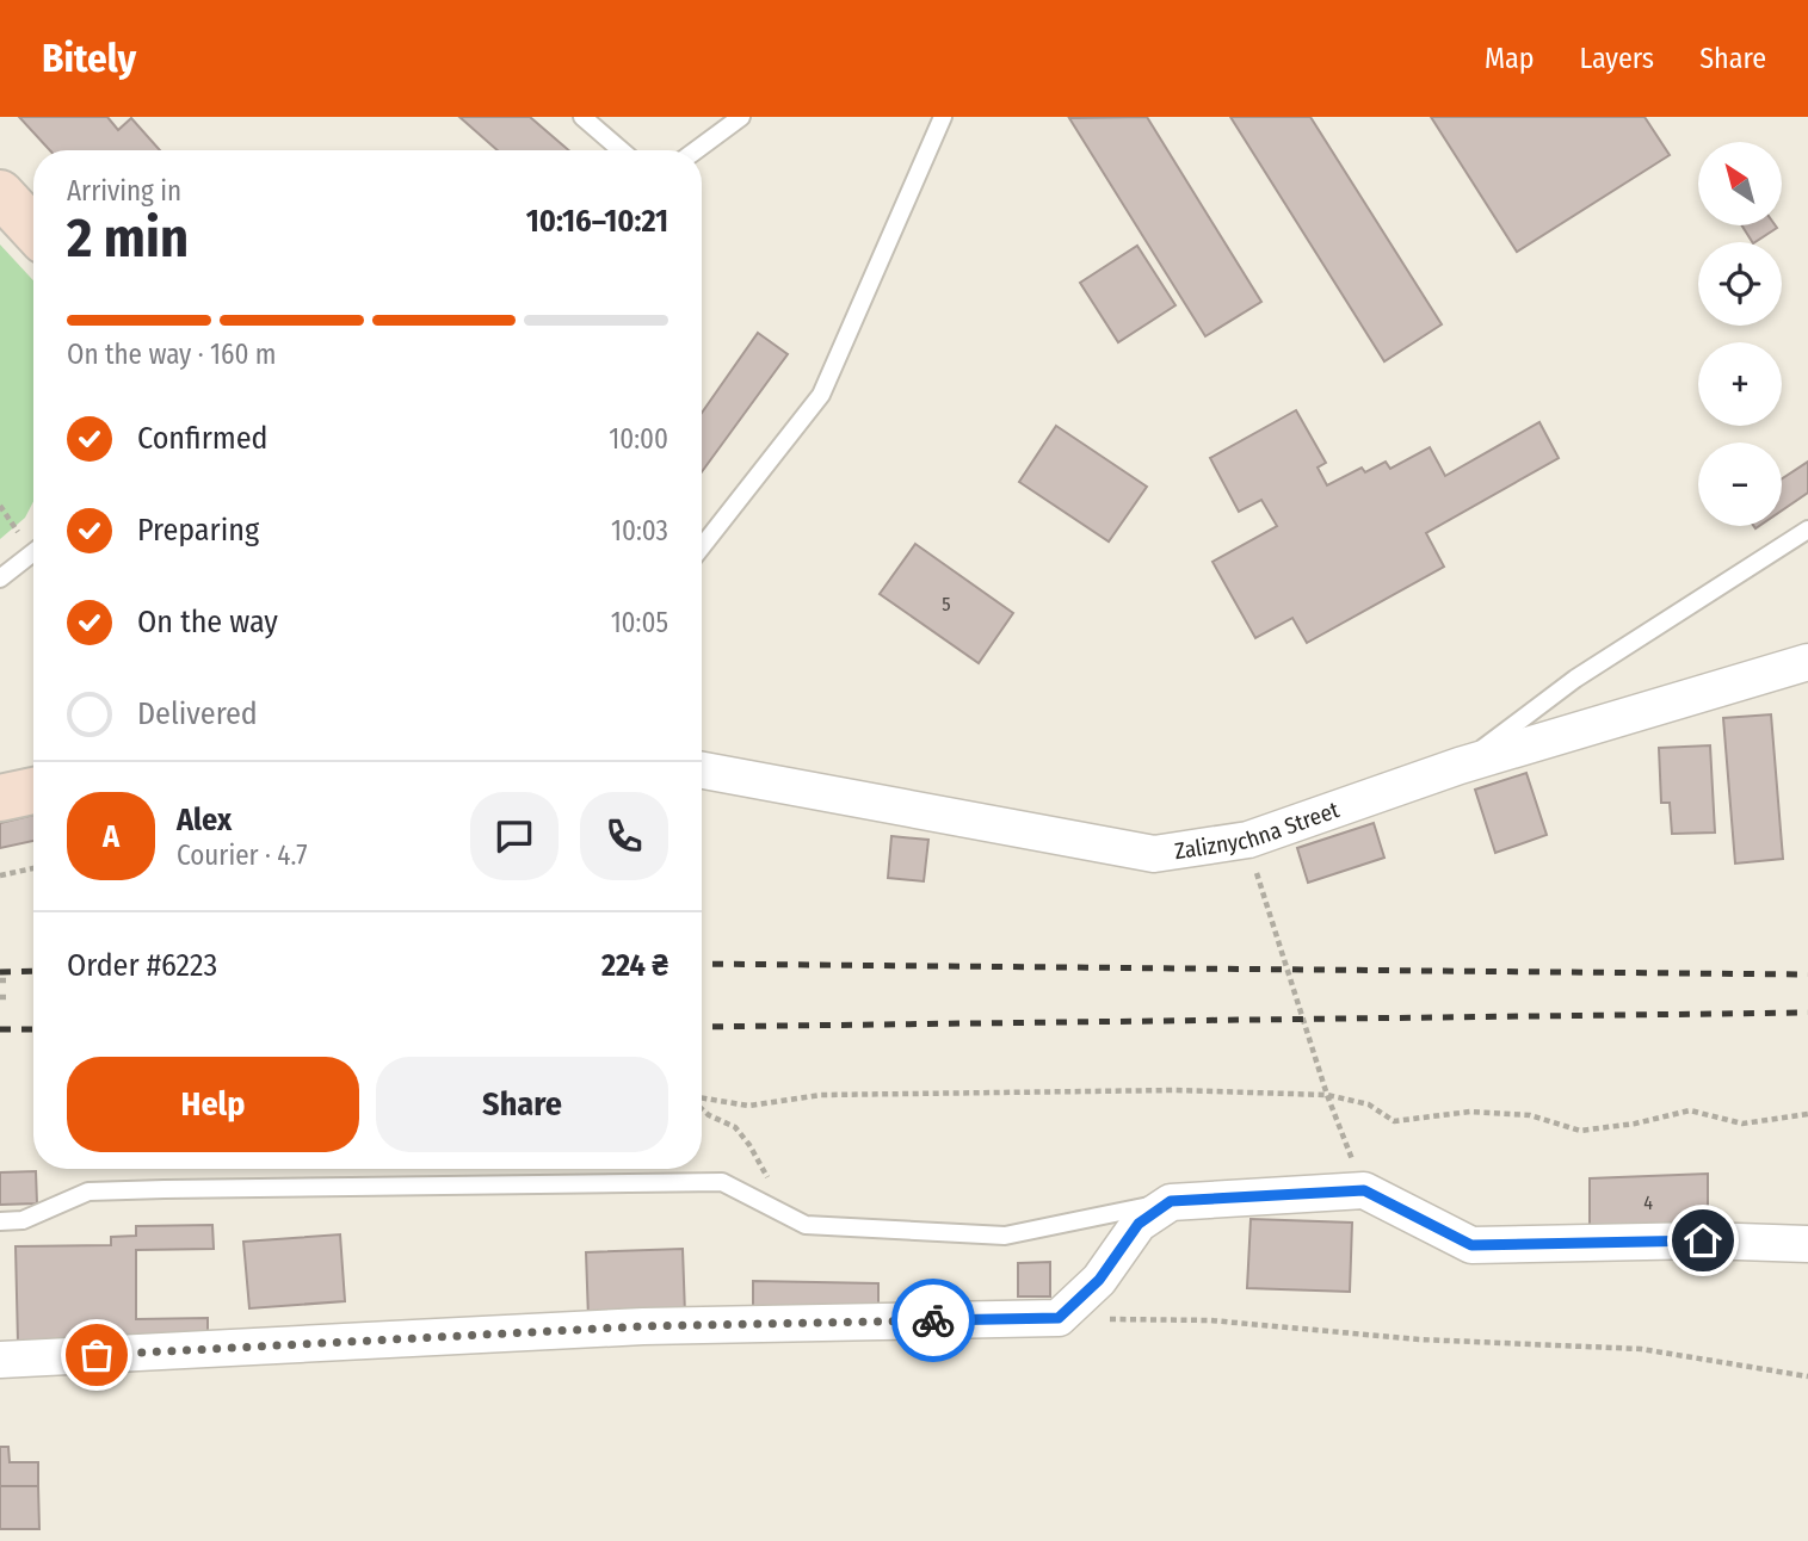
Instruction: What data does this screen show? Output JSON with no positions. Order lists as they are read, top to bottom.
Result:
{
  "streets": {
    "street": ["Zaliznychna Street"]
  },
  "house_numbers": ["5", "4"],
  "north": "top left",
  "page": {
    "header": "Bitely",
    "nav": ["Map", "Layers", "Share"],
    "map_buttons": ["+", "−"],
    "heading": ["2 min", "Arriving in", "10:16–10:21"],
    "panel": [
      "Alex",
      "Courier · 4.7",
      "Order #6223",
      "224 ₴"
    ],
    "bar": "On the way · 160 m",
    "list": [
      ["Confirmed", "10:00"],
      ["Preparing", "10:03"],
      ["On the way", "10:05"],
      "Delivered"
    ],
    "round": "A",
    "buttons": ["Help", "Share"]
  }
}
